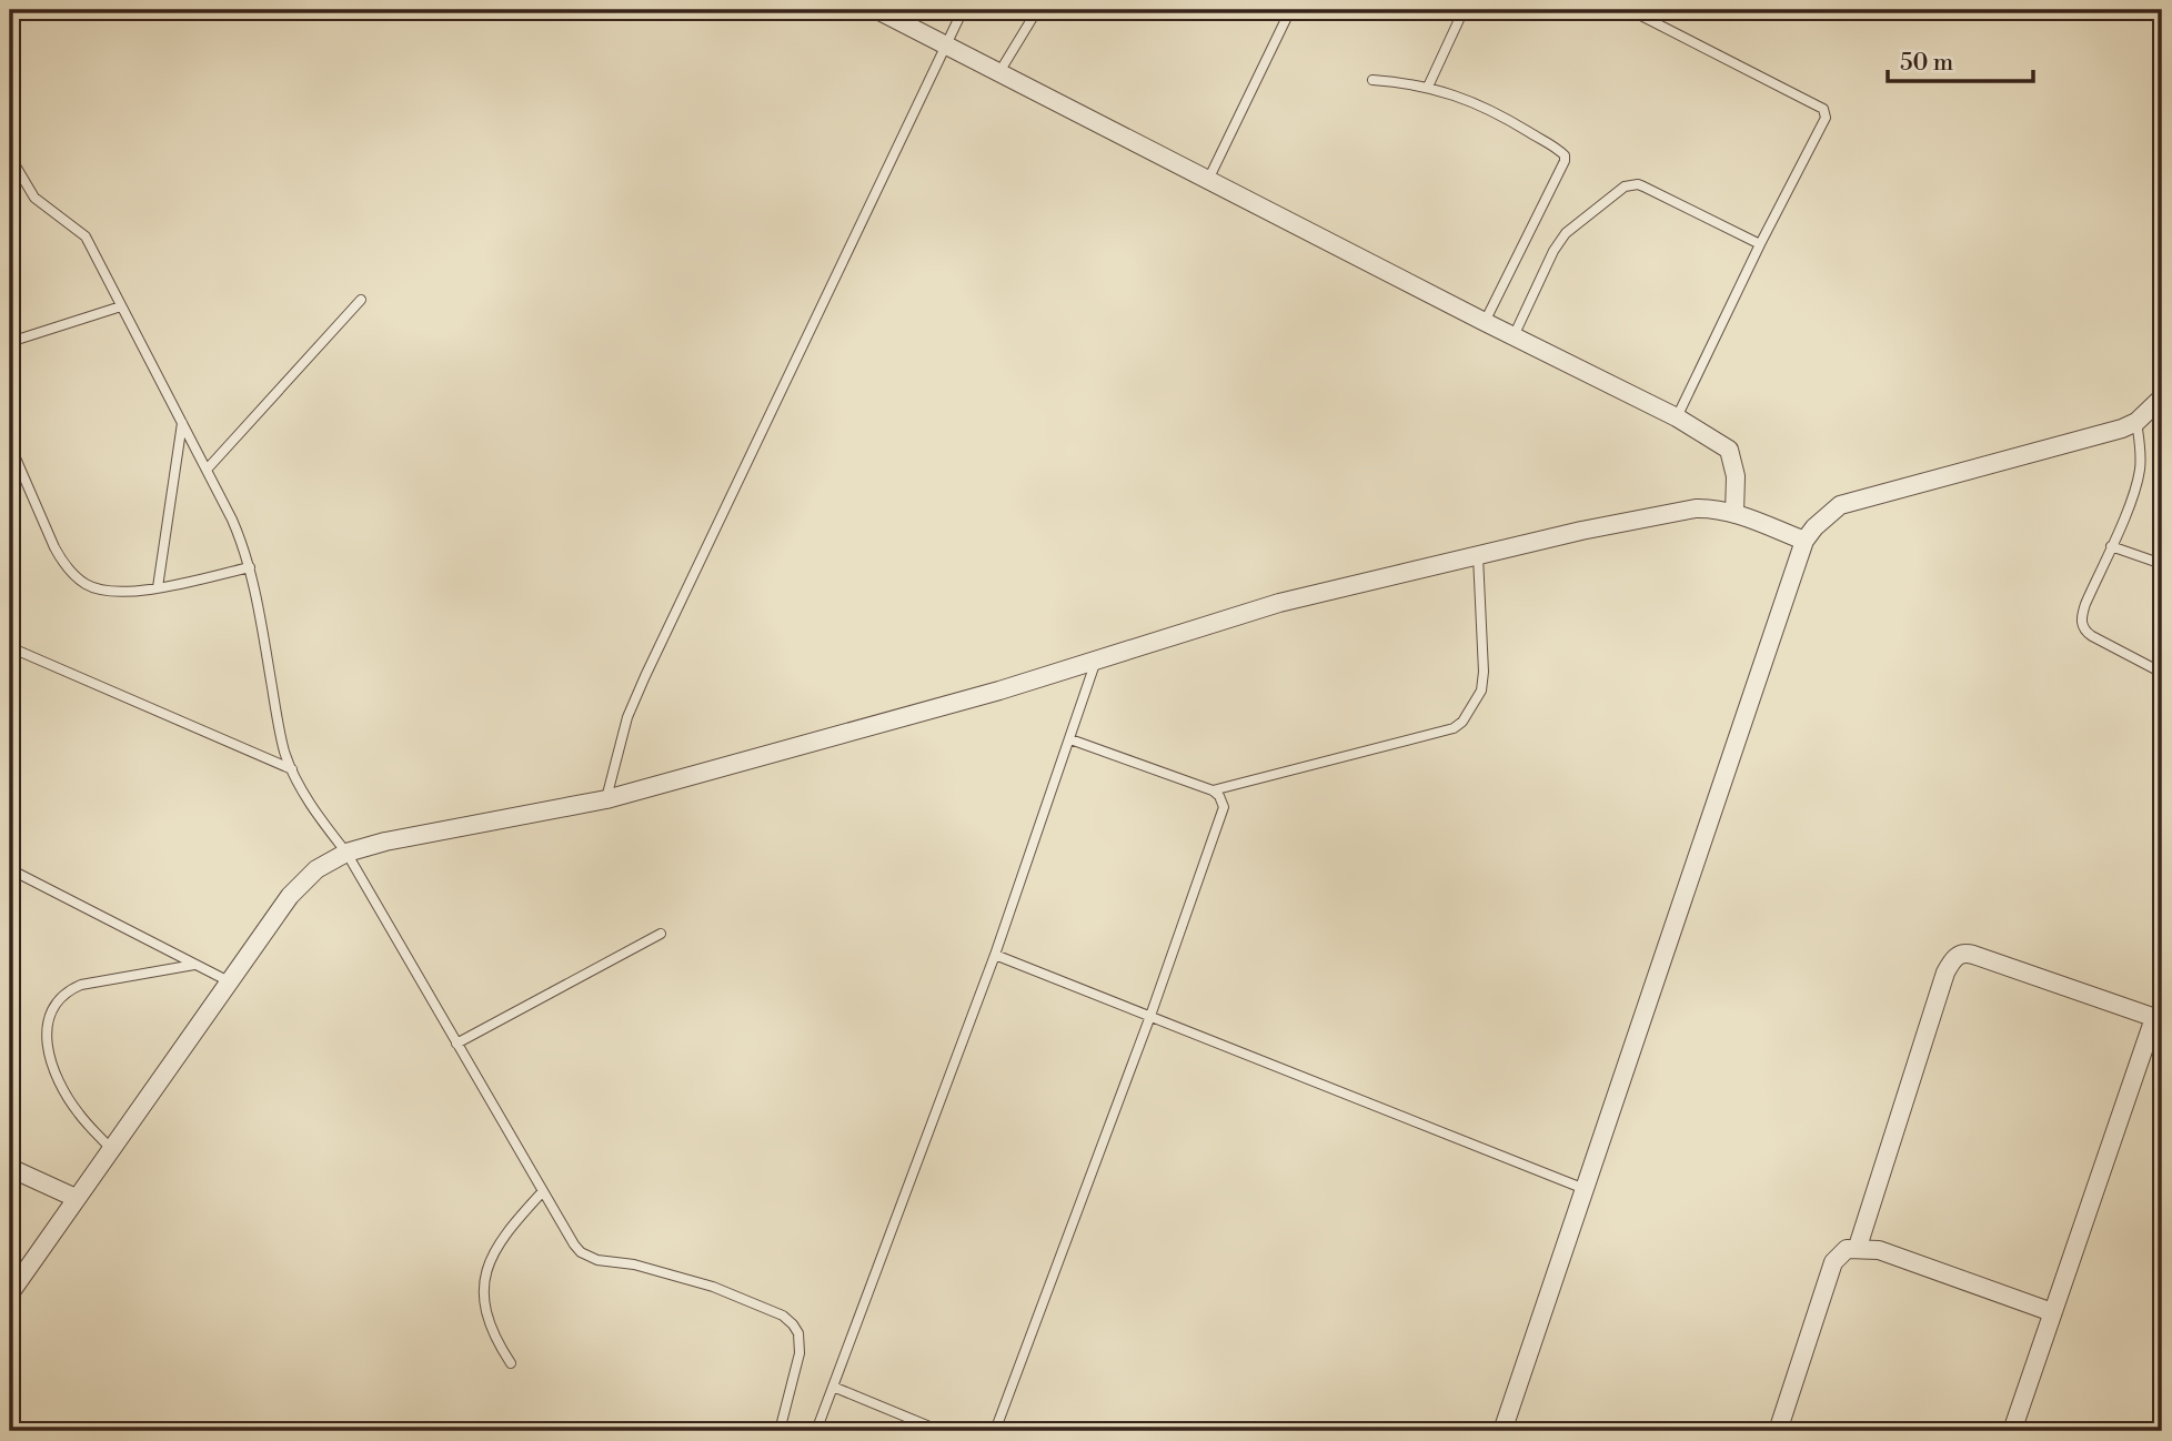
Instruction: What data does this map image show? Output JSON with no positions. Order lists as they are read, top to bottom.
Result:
{
  "scale_bar": "50 m"
}
